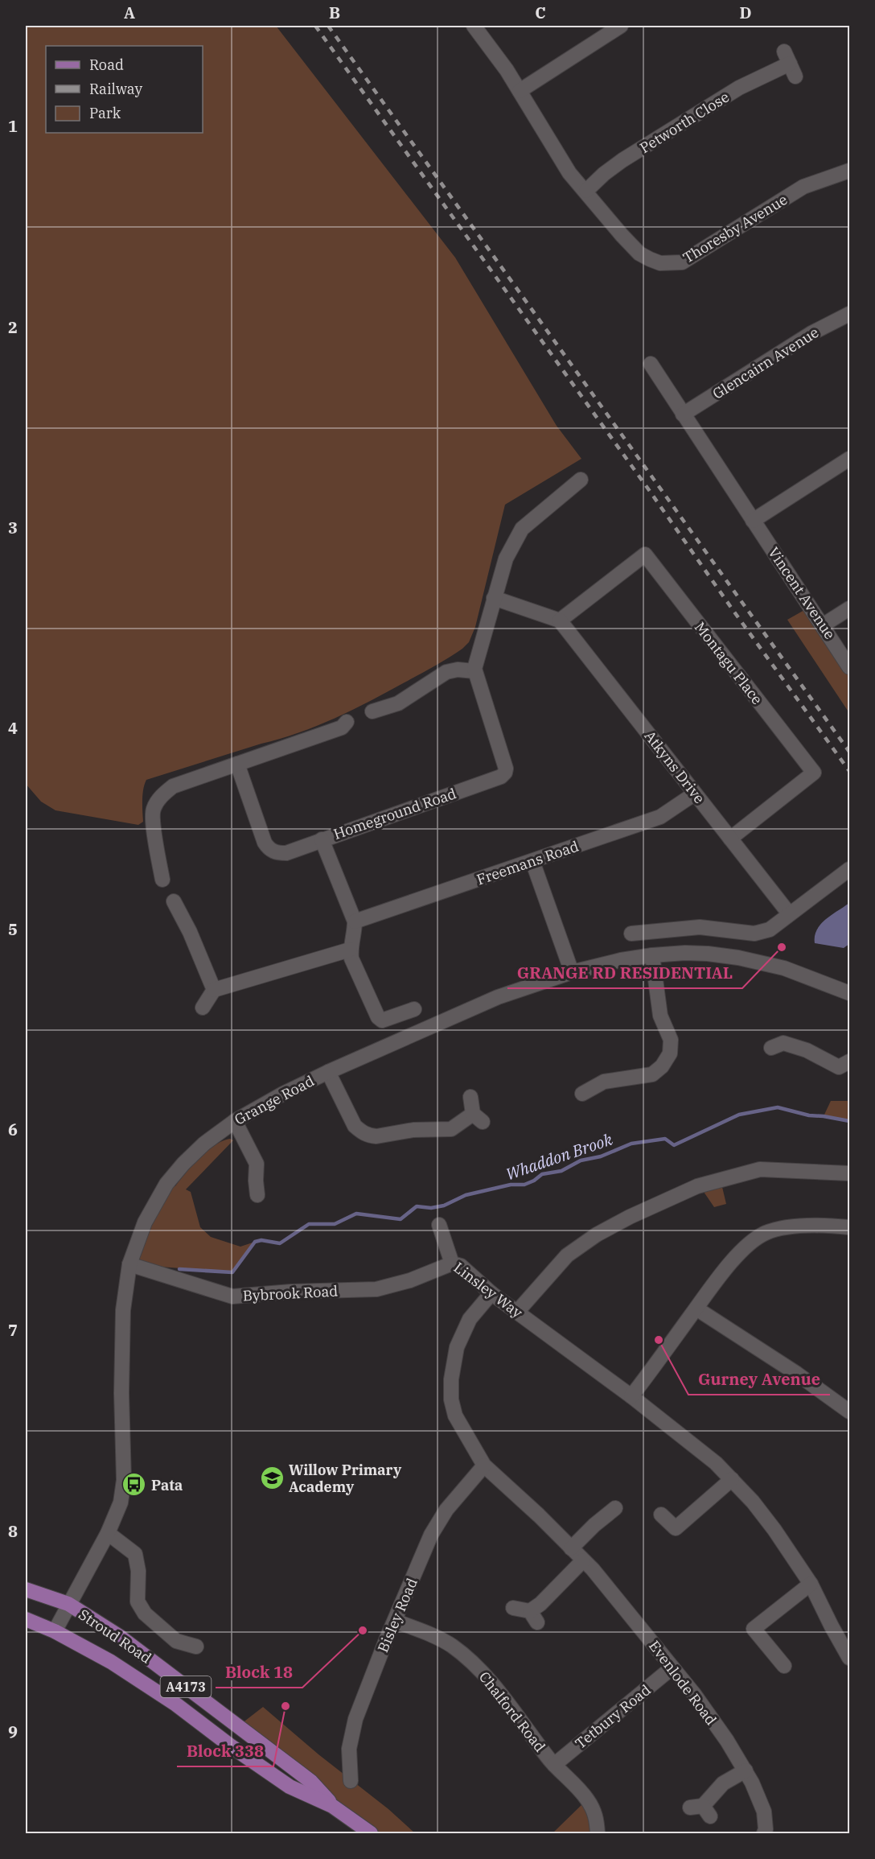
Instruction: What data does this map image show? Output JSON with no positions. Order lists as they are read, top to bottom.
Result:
{
  "streets": {
    "main road": ["Stroud Road", "A4173"],
    "street": [
      "Petworth Close",
      "Thoresby Avenue",
      "Glencairn Avenue",
      "Vincent Avenue",
      "Montagu Place",
      "Atkyns Drive",
      "Homeground Road",
      "Freemans Road",
      "Grange Road",
      "Linsley Way",
      "Bybrook Road",
      "Bisley Road",
      "Evenlode Road",
      "Chalford Road",
      "Tetbury Road"
    ]
  },
  "crossings": [
    ["Petworth Close", "Thoresby Avenue"],
    ["Montagu Place", "Atkyns Drive"],
    ["Atkyns Drive", "Freemans Road"],
    ["Grange Road", "Bybrook Road"],
    ["Grange Road", "Stroud Road"],
    ["Linsley Way", "Bybrook Road"],
    ["Linsley Way", "Evenlode Road"],
    ["Bisley Road", "Evenlode Road"],
    ["Bisley Road", "Chalford Road"],
    ["Evenlode Road", "Tetbury Road"],
    ["Chalford Road", "Tetbury Road"]
  ],
  "water": ["Whaddon Brook"],
  "places": {
    "other": [
      "GRANGE RD RESIDENTIAL",
      "Gurney Avenue",
      "Block 18",
      "Block 338"
    ],
    "school or university": ["Willow Primary Academy"],
    "bus stop": ["Pata"]
  },
  "legend": ["Road", "Railway", "Park"],
  "grid": {
    "columns": [
      "A",
      "B",
      "C",
      "D"
    ],
    "rows": [
      "1",
      "2",
      "3",
      "4",
      "5",
      "6",
      "7",
      "8",
      "9"
    ]
  }
}
